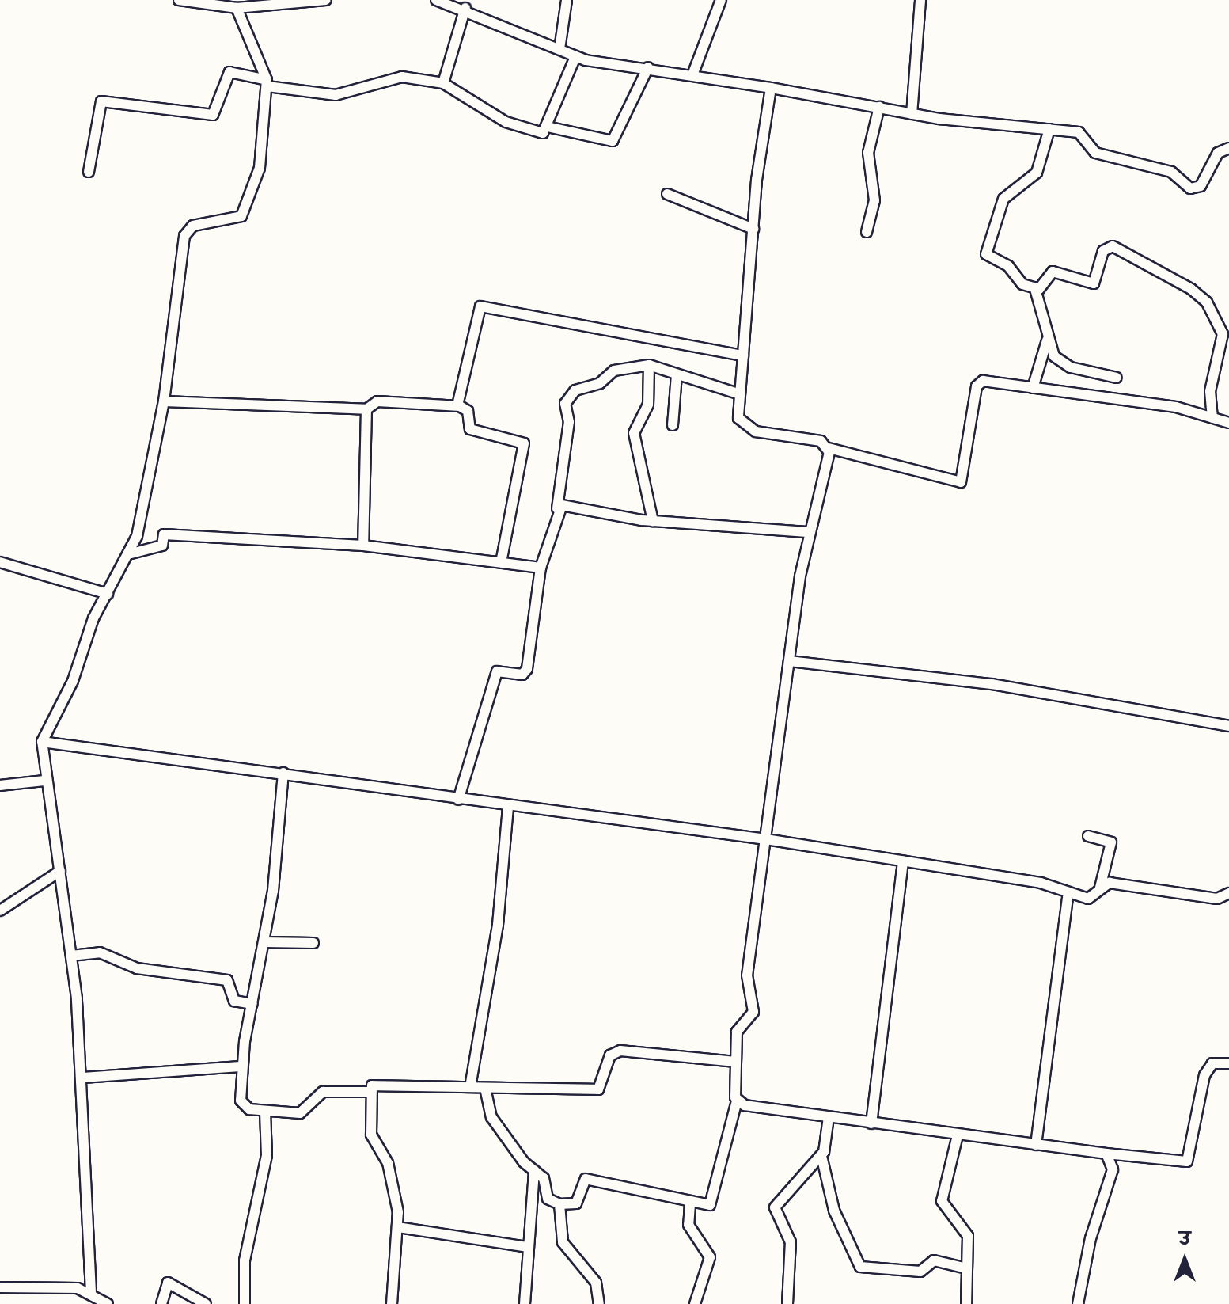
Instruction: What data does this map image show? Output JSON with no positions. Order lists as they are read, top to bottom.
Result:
{
  "north": "top"
}
